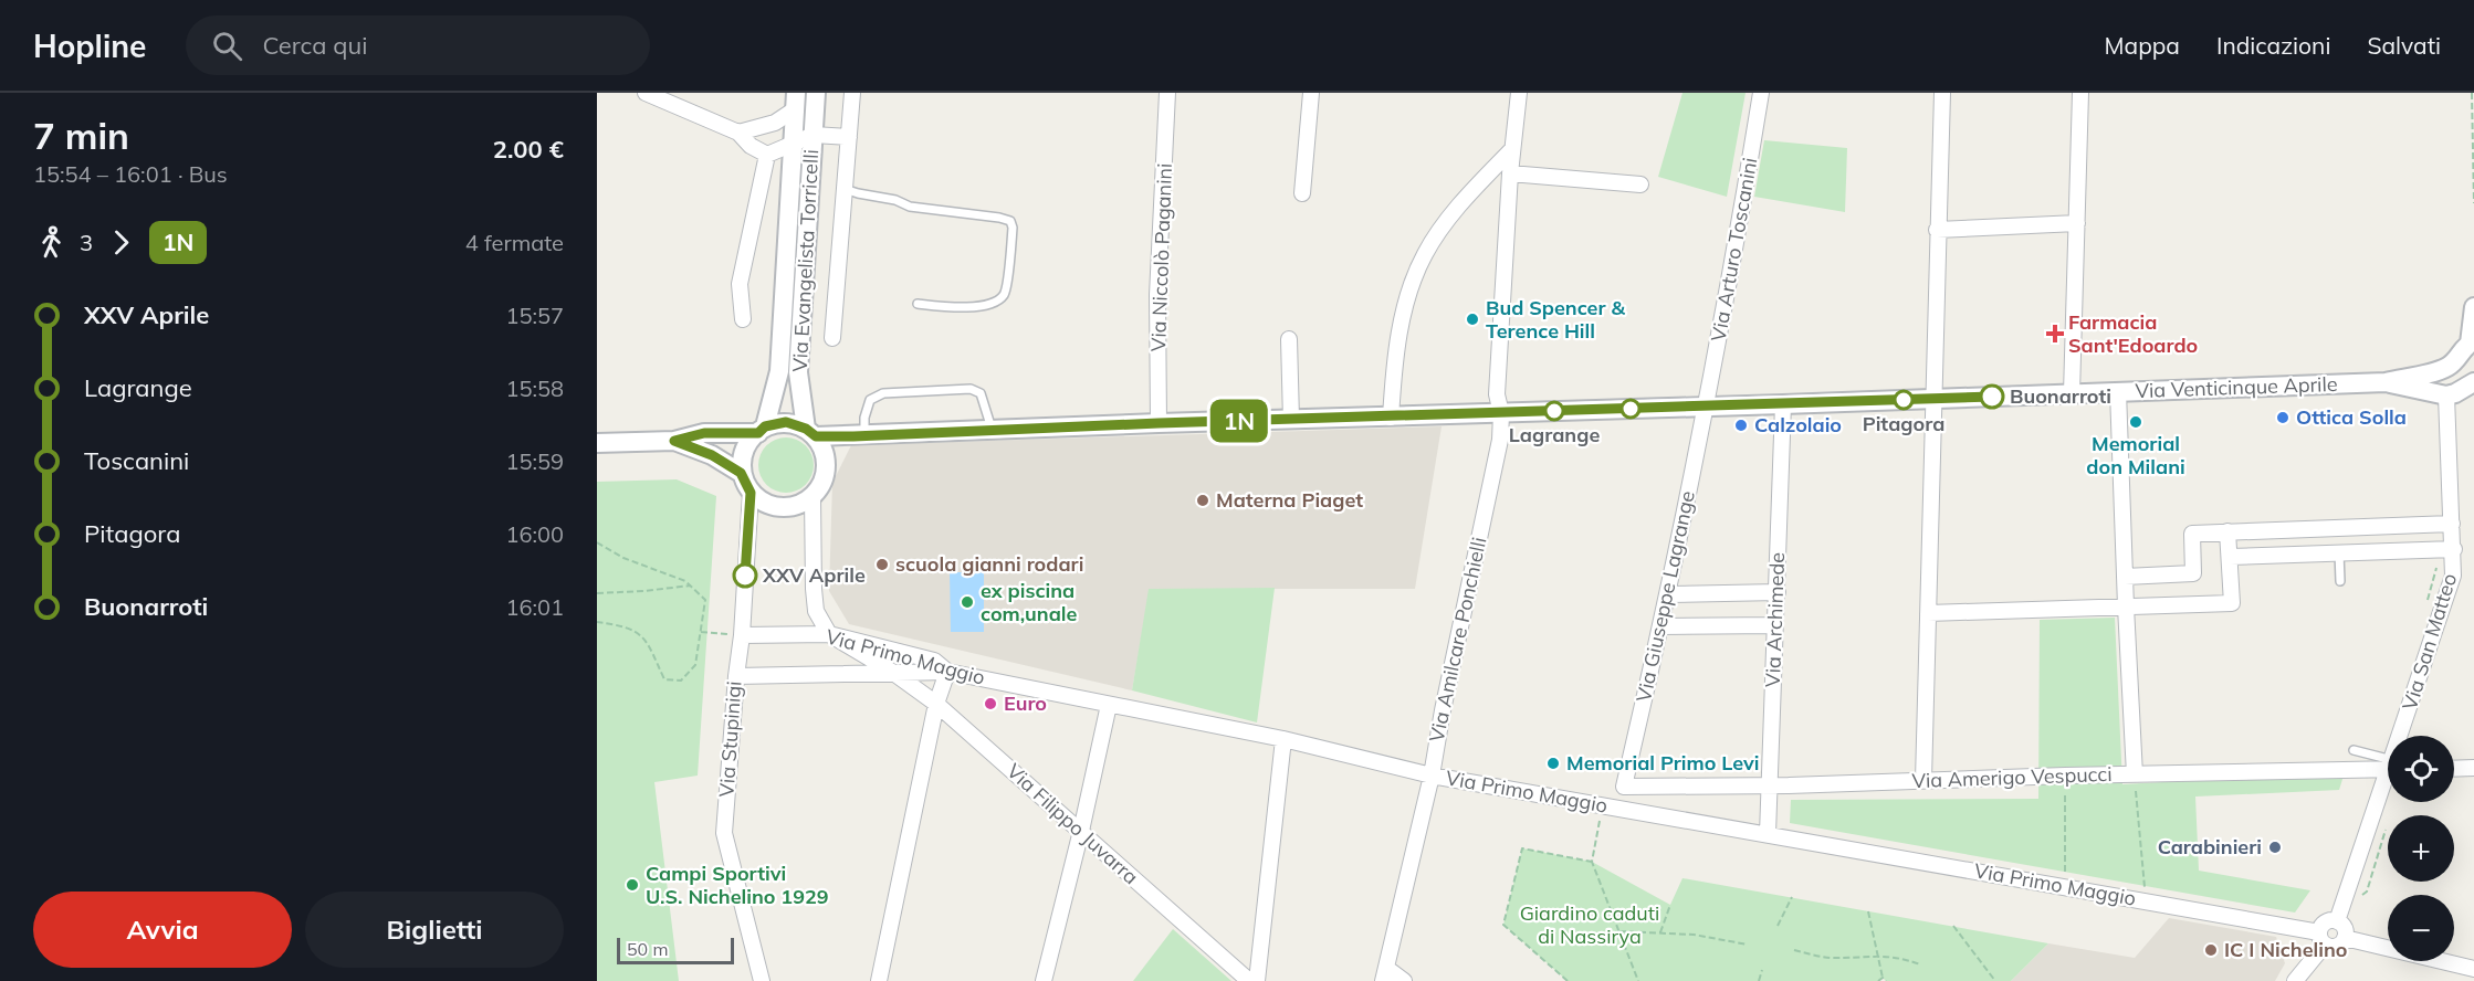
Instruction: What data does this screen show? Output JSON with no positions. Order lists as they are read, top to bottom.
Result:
{
  "streets": {
    "street": [
      "Via Arturo Toscanini",
      "Via Niccolò Paganini",
      "Via Evangelista Torricelli",
      "Via Venticinque Aprile",
      "Via Giuseppe Lagrange",
      "Via Archimede",
      "Via Amilcare Ponchielli",
      "Via San Matteo",
      "Via Primo Maggio",
      "Via Stupinigi",
      "Via Amerigo Vespucci",
      "Via Filippo Juvarra"
    ]
  },
  "crossings": [
    ["Via Arturo Toscanini", "Via Venticinque Aprile"],
    ["Via Arturo Toscanini", "Via Giuseppe Lagrange"],
    ["Via Niccolò Paganini", "Via Venticinque Aprile"],
    ["Via Evangelista Torricelli", "Via Venticinque Aprile"],
    ["Via Evangelista Torricelli", "Via Stupinigi"],
    ["Via Venticinque Aprile", "Via Giuseppe Lagrange"],
    ["Via Venticinque Aprile", "Via Archimede"],
    ["Via Venticinque Aprile", "Via Amilcare Ponchielli"],
    ["Via Venticinque Aprile", "Via San Matteo"],
    ["Via Venticinque Aprile", "Via Stupinigi"],
    ["Via Giuseppe Lagrange", "Via Amerigo Vespucci"],
    ["Via Archimede", "Via Primo Maggio"],
    ["Via Archimede", "Via Amerigo Vespucci"],
    ["Via Amilcare Ponchielli", "Via Primo Maggio"],
    ["Via San Matteo", "Via Primo Maggio"],
    ["Via Primo Maggio", "Via Stupinigi"],
    ["Via Primo Maggio", "Via Filippo Juvarra"]
  ],
  "parks": ["Giardino caduti di Nassirya"],
  "places": {
    "other": [
      "Bud Spencer & Terence Hill",
      "Buonarroti",
      "Pitagora",
      "Lagrange",
      "Ottica Solla",
      "Memorial don Milani",
      "Calzolaio",
      "Materna Piaget",
      "scuola gianni rodari",
      "XXV Aprile",
      "ex piscina com,unale",
      "Euro",
      "Memorial Primo Levi",
      "Carabinieri",
      "Campi Sportivi U.S. Nichelino 1929",
      "IC I Nichelino"
    ],
    "health": ["Farmacia Sant'Edoardo"]
  },
  "lines": ["bus line 1N"],
  "scale_bar": "50 m",
  "page": {
    "header": "Hopline",
    "search": "Cerca qui",
    "nav": ["Mappa", "Indicazioni", "Salvati"],
    "heading": ["7 min", "15:54 – 16:01 · Bus", "2.00 €"],
    "on_map": "1N",
    "legs": ["3", "1N", "4 fermate"],
    "list": [
      {
        "name": "XXV Aprile",
        "value": "15:57"
      },
      {
        "name": "Lagrange",
        "value": "15:58"
      },
      {
        "name": "Toscanini",
        "value": "15:59"
      },
      {
        "name": "Pitagora",
        "value": "16:00"
      },
      {
        "name": "Buonarroti",
        "value": "16:01"
      }
    ],
    "map_buttons": ["+", "−"],
    "buttons": ["Avvia", "Biglietti"],
    "scale": "50 m"
  }
}
